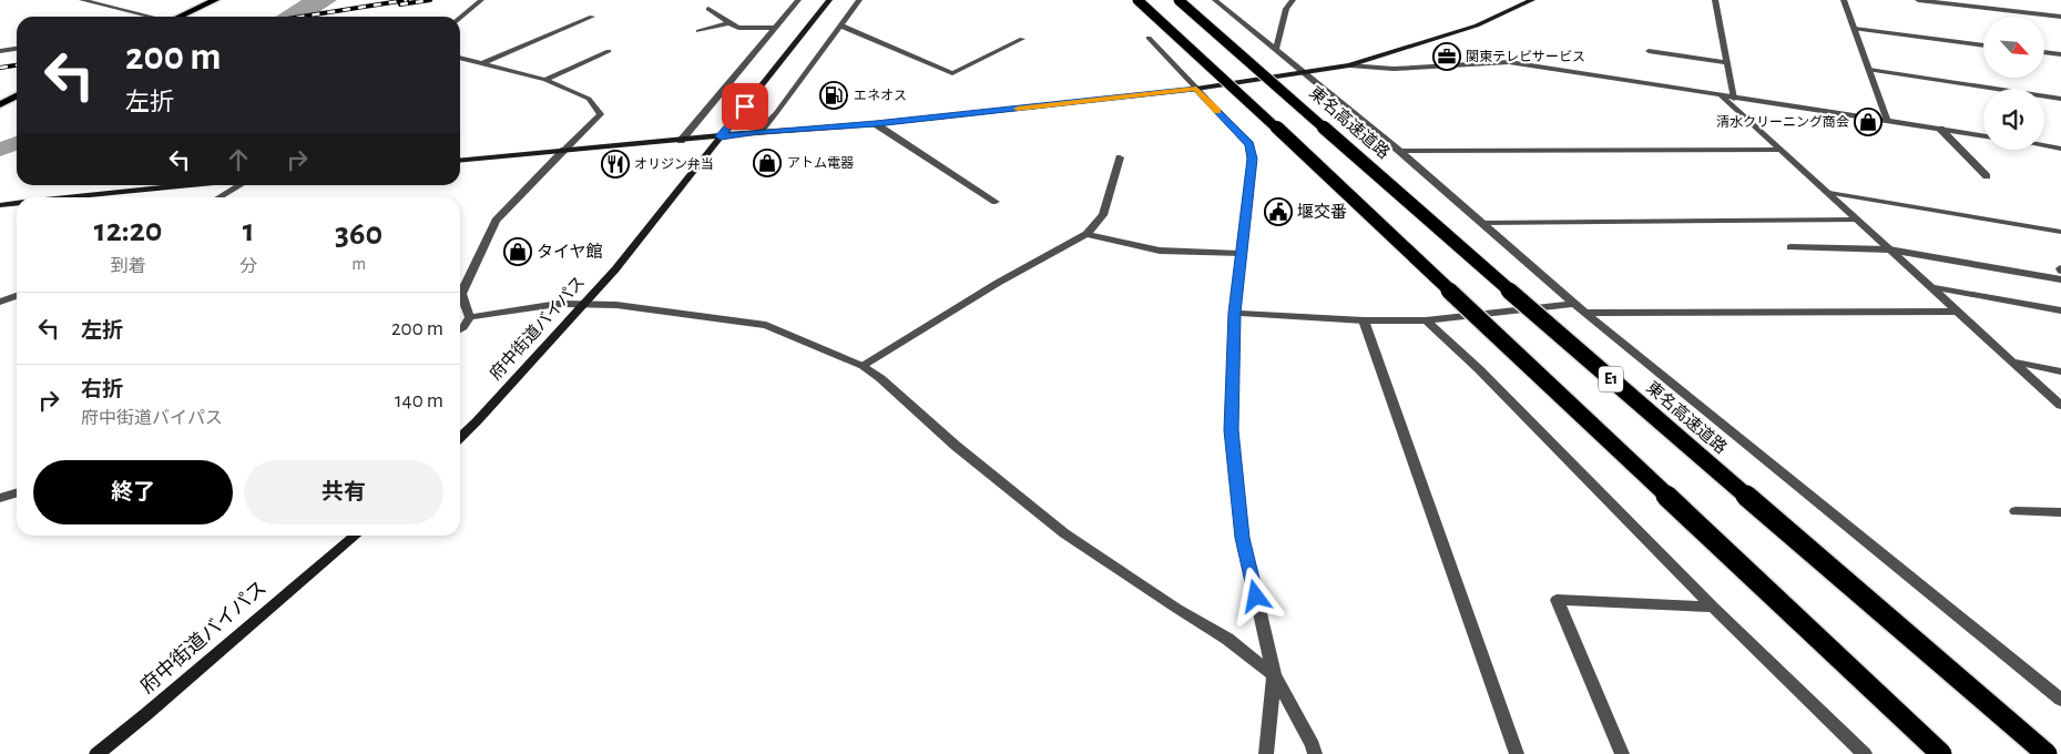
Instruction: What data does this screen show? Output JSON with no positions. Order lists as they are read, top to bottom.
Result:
{
  "streets": {
    "highway": ["東名高速道路", "E1"],
    "street": ["府中街道バイパス"]
  },
  "places": {
    "office": ["関東テレビサービス"],
    "fuel station": ["エネオス"],
    "shop": ["清水クリーニング商会", "アトム電器", "タイヤ館"],
    "restaurant": ["オリジン弁当"],
    "public building": ["堰交番"]
  },
  "north": "bottom right",
  "page": {
    "turn": ["200 m", "左折"],
    "eta": [
      "12:20",
      "到着",
      "1",
      "分",
      "360",
      "m"
    ],
    "list": [
      {
        "name": "左折",
        "value": "200 m"
      },
      {
        "name": "右折",
        "note": "府中街道バイパス",
        "value": "140 m"
      }
    ],
    "buttons": ["終了", "共有"]
  }
}
